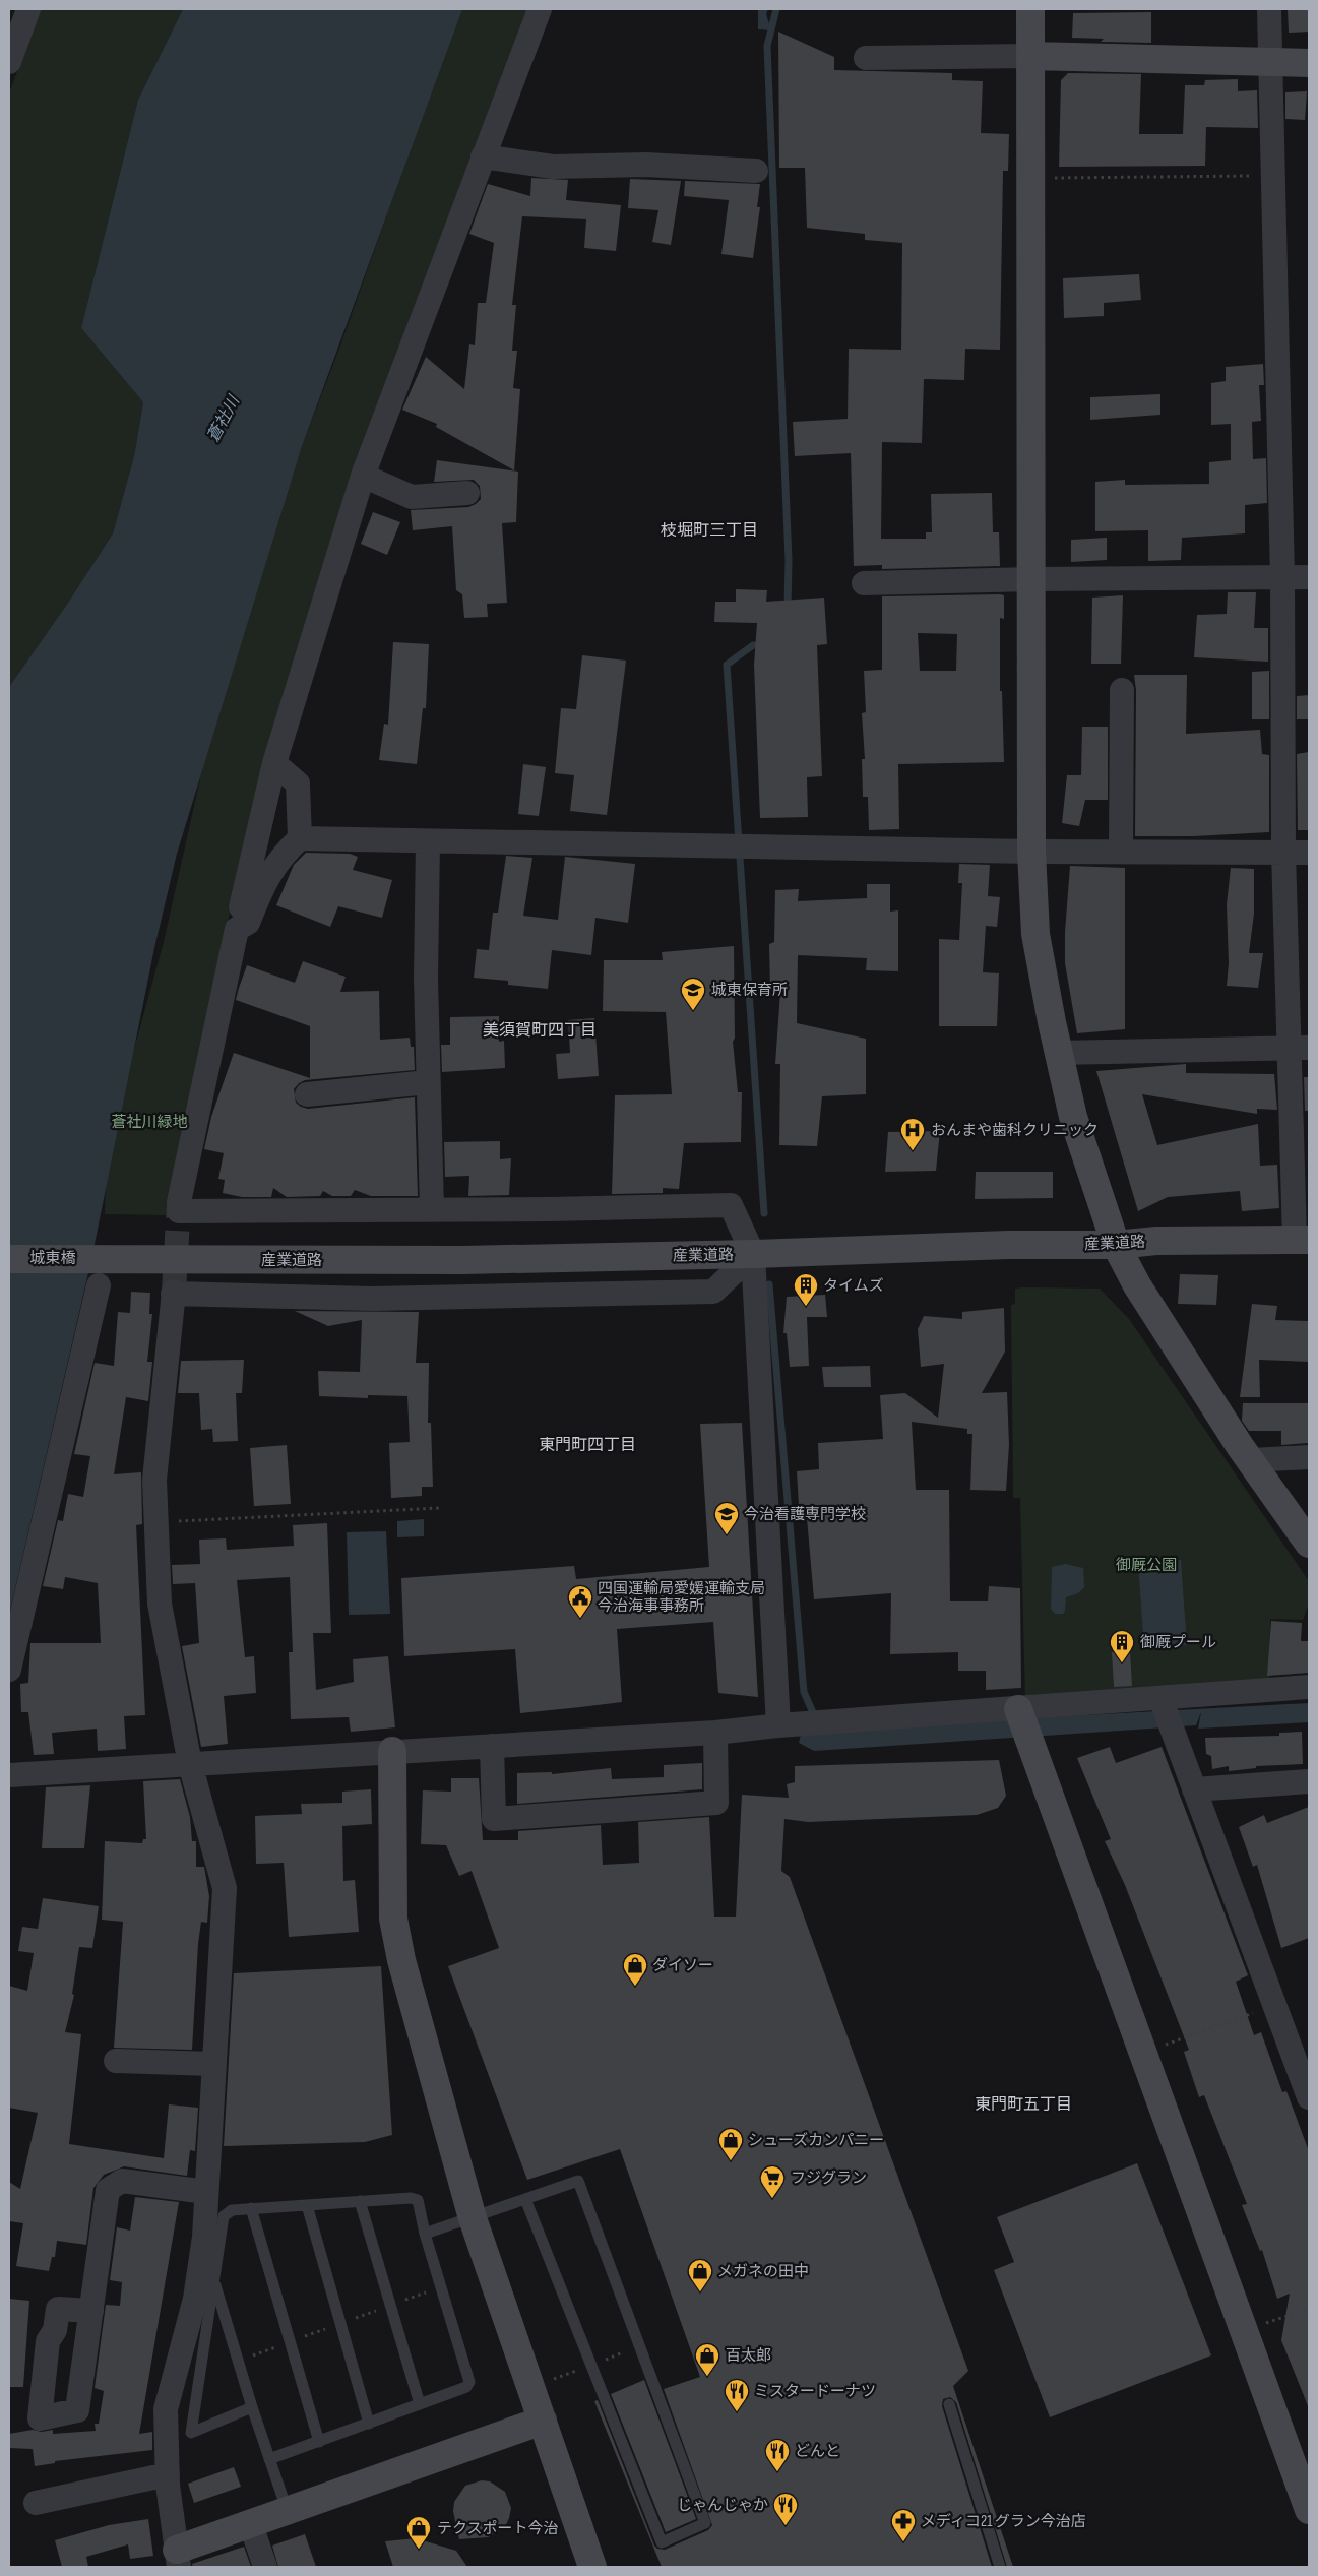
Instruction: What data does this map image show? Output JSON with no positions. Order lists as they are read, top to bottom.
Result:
{
  "streets": {
    "street": ["産業道路", "城東橋"]
  },
  "crossings": [
    ["産業道路", "城東橋"]
  ],
  "districts": [
    "枝堀町三丁目",
    "美須賀町四丁目",
    "東門町四丁目",
    "東門町五丁目"
  ],
  "water": ["蒼社川"],
  "parks": ["蒼社川緑地", "御厩公園"],
  "places": {
    "school or university": ["城東保育所", "今治看護専門学校"],
    "hospital": ["おんまや歯科クリニック"],
    "building": ["タイムズ", "御厩プール"],
    "public building": ["四国運輸局愛媛運輸支局 今治海事事務所"],
    "shop": [
      "ダイソー",
      "シューズカンパニー",
      "メガネの田中",
      "百太郎",
      "テクスポート今治"
    ],
    "supermarket": ["フジグラン"],
    "restaurant": ["ミスタードーナツ", "どんと", "じゃんじゃか"],
    "pharmacy": ["メディコ21 グラン今治店"]
  }
}
